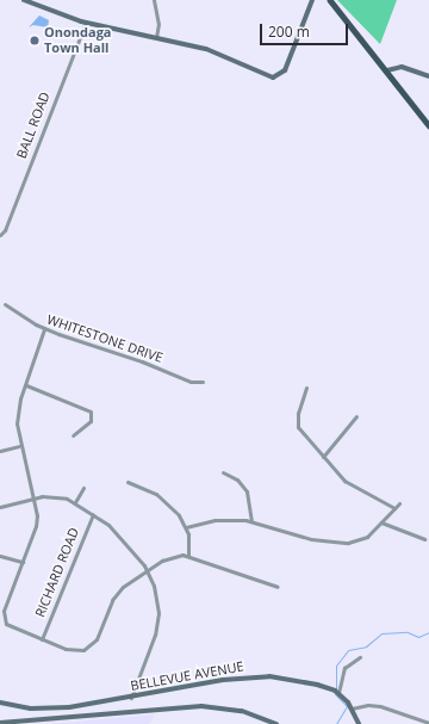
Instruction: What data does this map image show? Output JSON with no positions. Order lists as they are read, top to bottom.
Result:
{
  "streets": {
    "street": [
      "BALL ROAD",
      "WHITESTONE DRIVE",
      "RICHARD ROAD",
      "BELLEVUE AVENUE"
    ]
  },
  "places": ["Onondaga Town Hall"],
  "scale_bar": "200 m"
}
